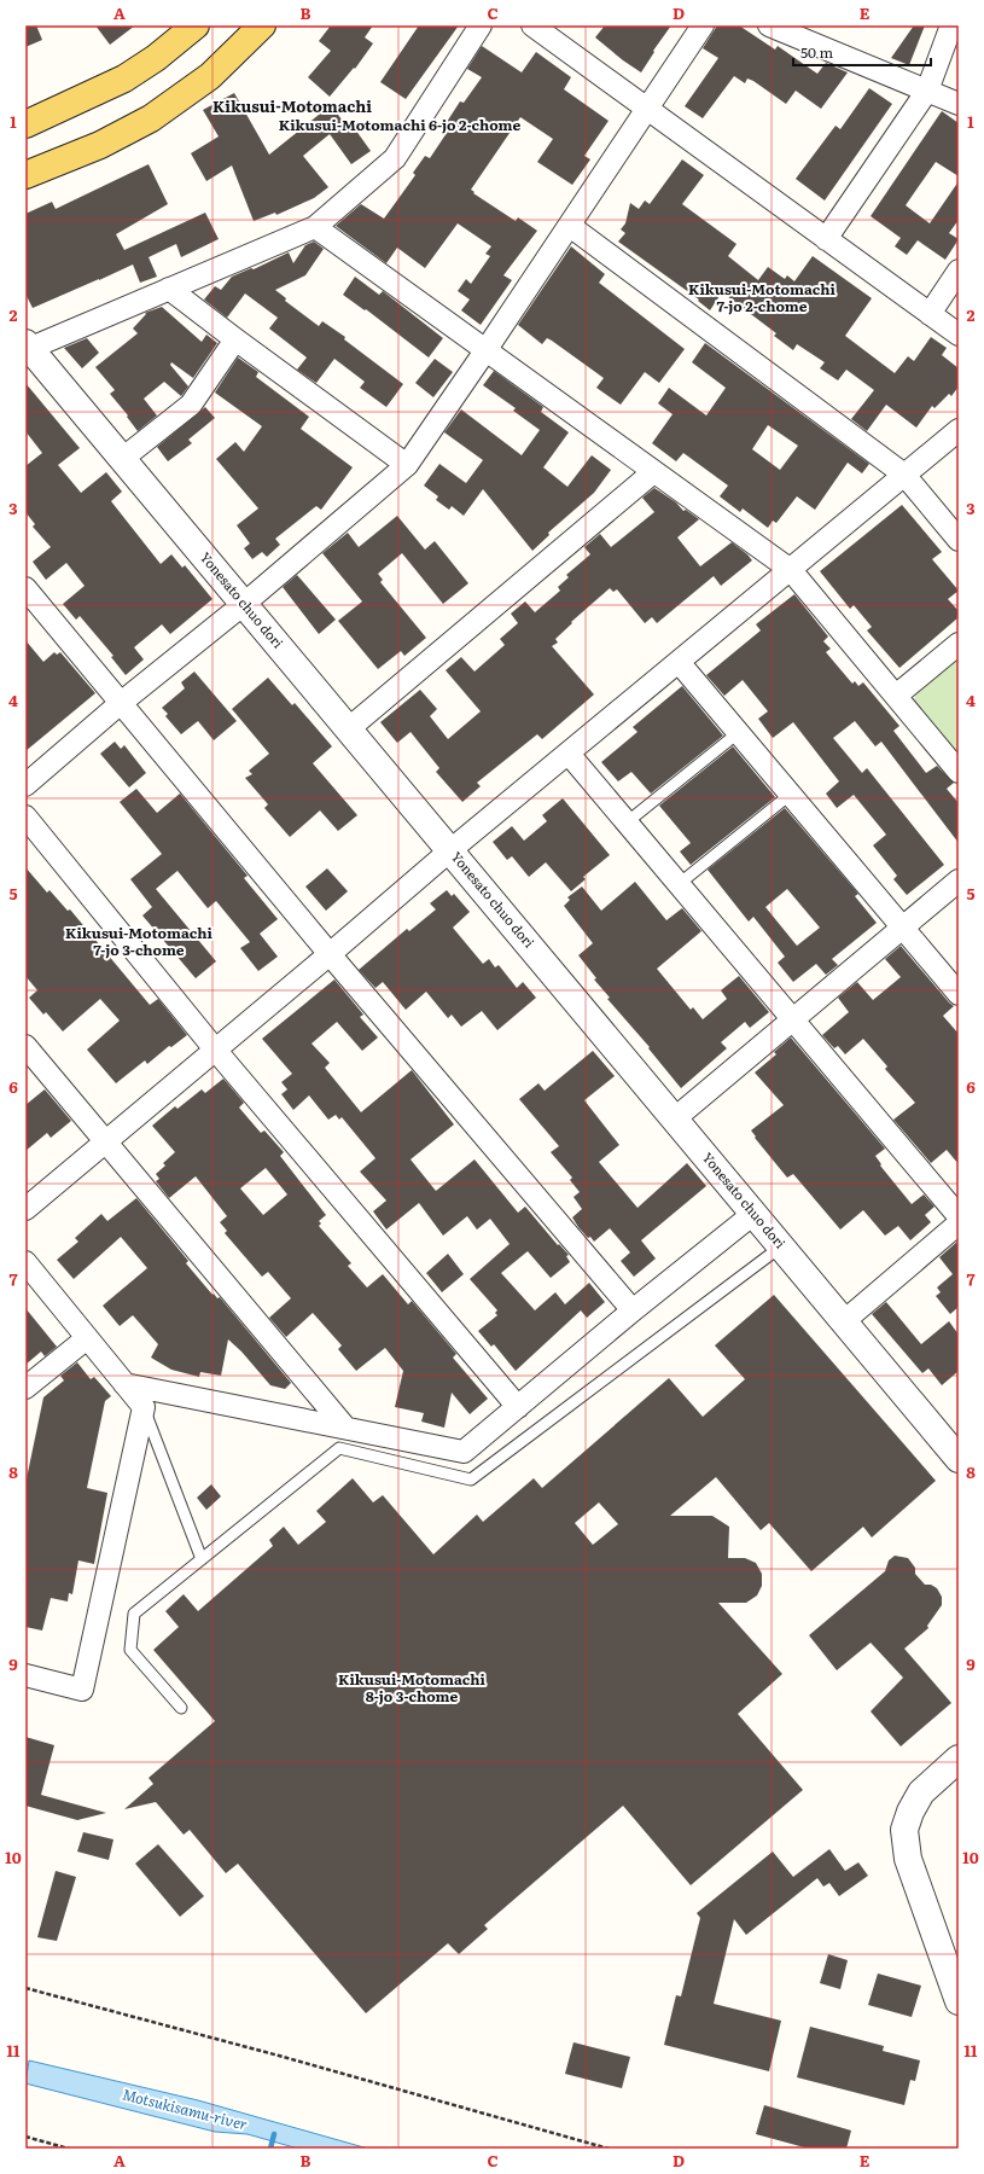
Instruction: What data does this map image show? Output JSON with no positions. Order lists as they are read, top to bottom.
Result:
{
  "streets": {
    "street": ["Yonesato chuo dori"]
  },
  "districts": [
    "Kikusui-Motomachi",
    "Kikusui-Motomachi 6-jo 2-chome",
    "Kikusui-Motomachi 7-jo 2-chome",
    "Kikusui-Motomachi 7-jo 3-chome",
    "Kikusui-Motomachi 8-jo 3-chome"
  ],
  "water": ["Motsukisamu-river"],
  "scale_bar": "50 m",
  "grid": {
    "columns": [
      "A",
      "B",
      "C",
      "D",
      "E"
    ],
    "rows": [
      "1",
      "2",
      "3",
      "4",
      "5",
      "6",
      "7",
      "8",
      "9",
      "10",
      "11"
    ]
  }
}
